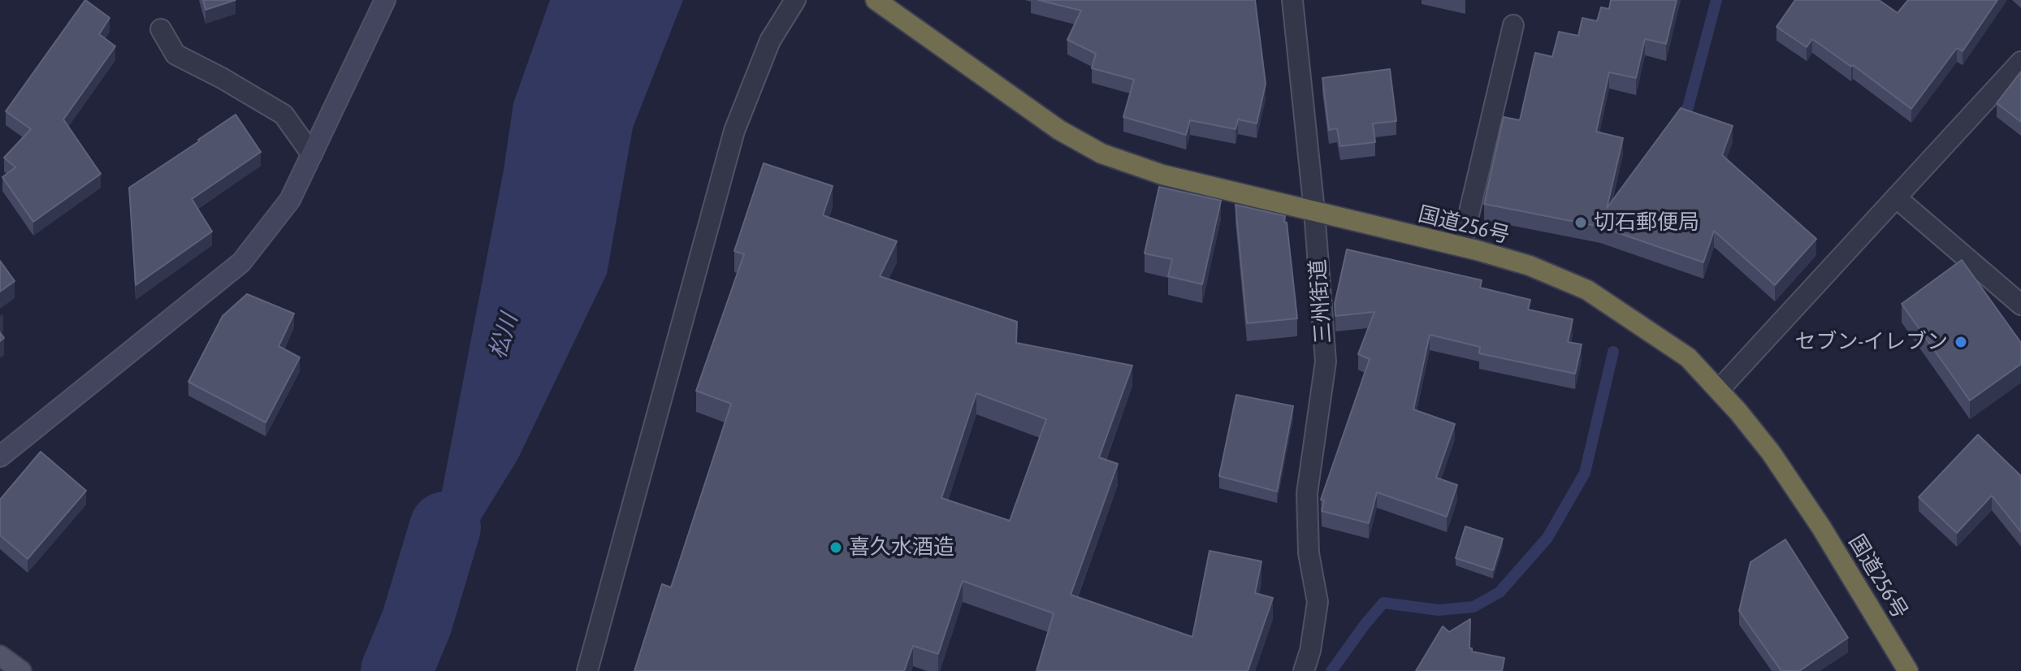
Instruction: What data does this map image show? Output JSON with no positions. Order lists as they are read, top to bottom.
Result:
{
  "streets": {
    "highway": ["国道256号"],
    "street": ["三州街道"]
  },
  "crossings": [
    ["国道256号", "三州街道"]
  ],
  "water": ["松川"],
  "places": ["切石郵便局", "セブン-イレブン", "喜久水酒造"]
}
